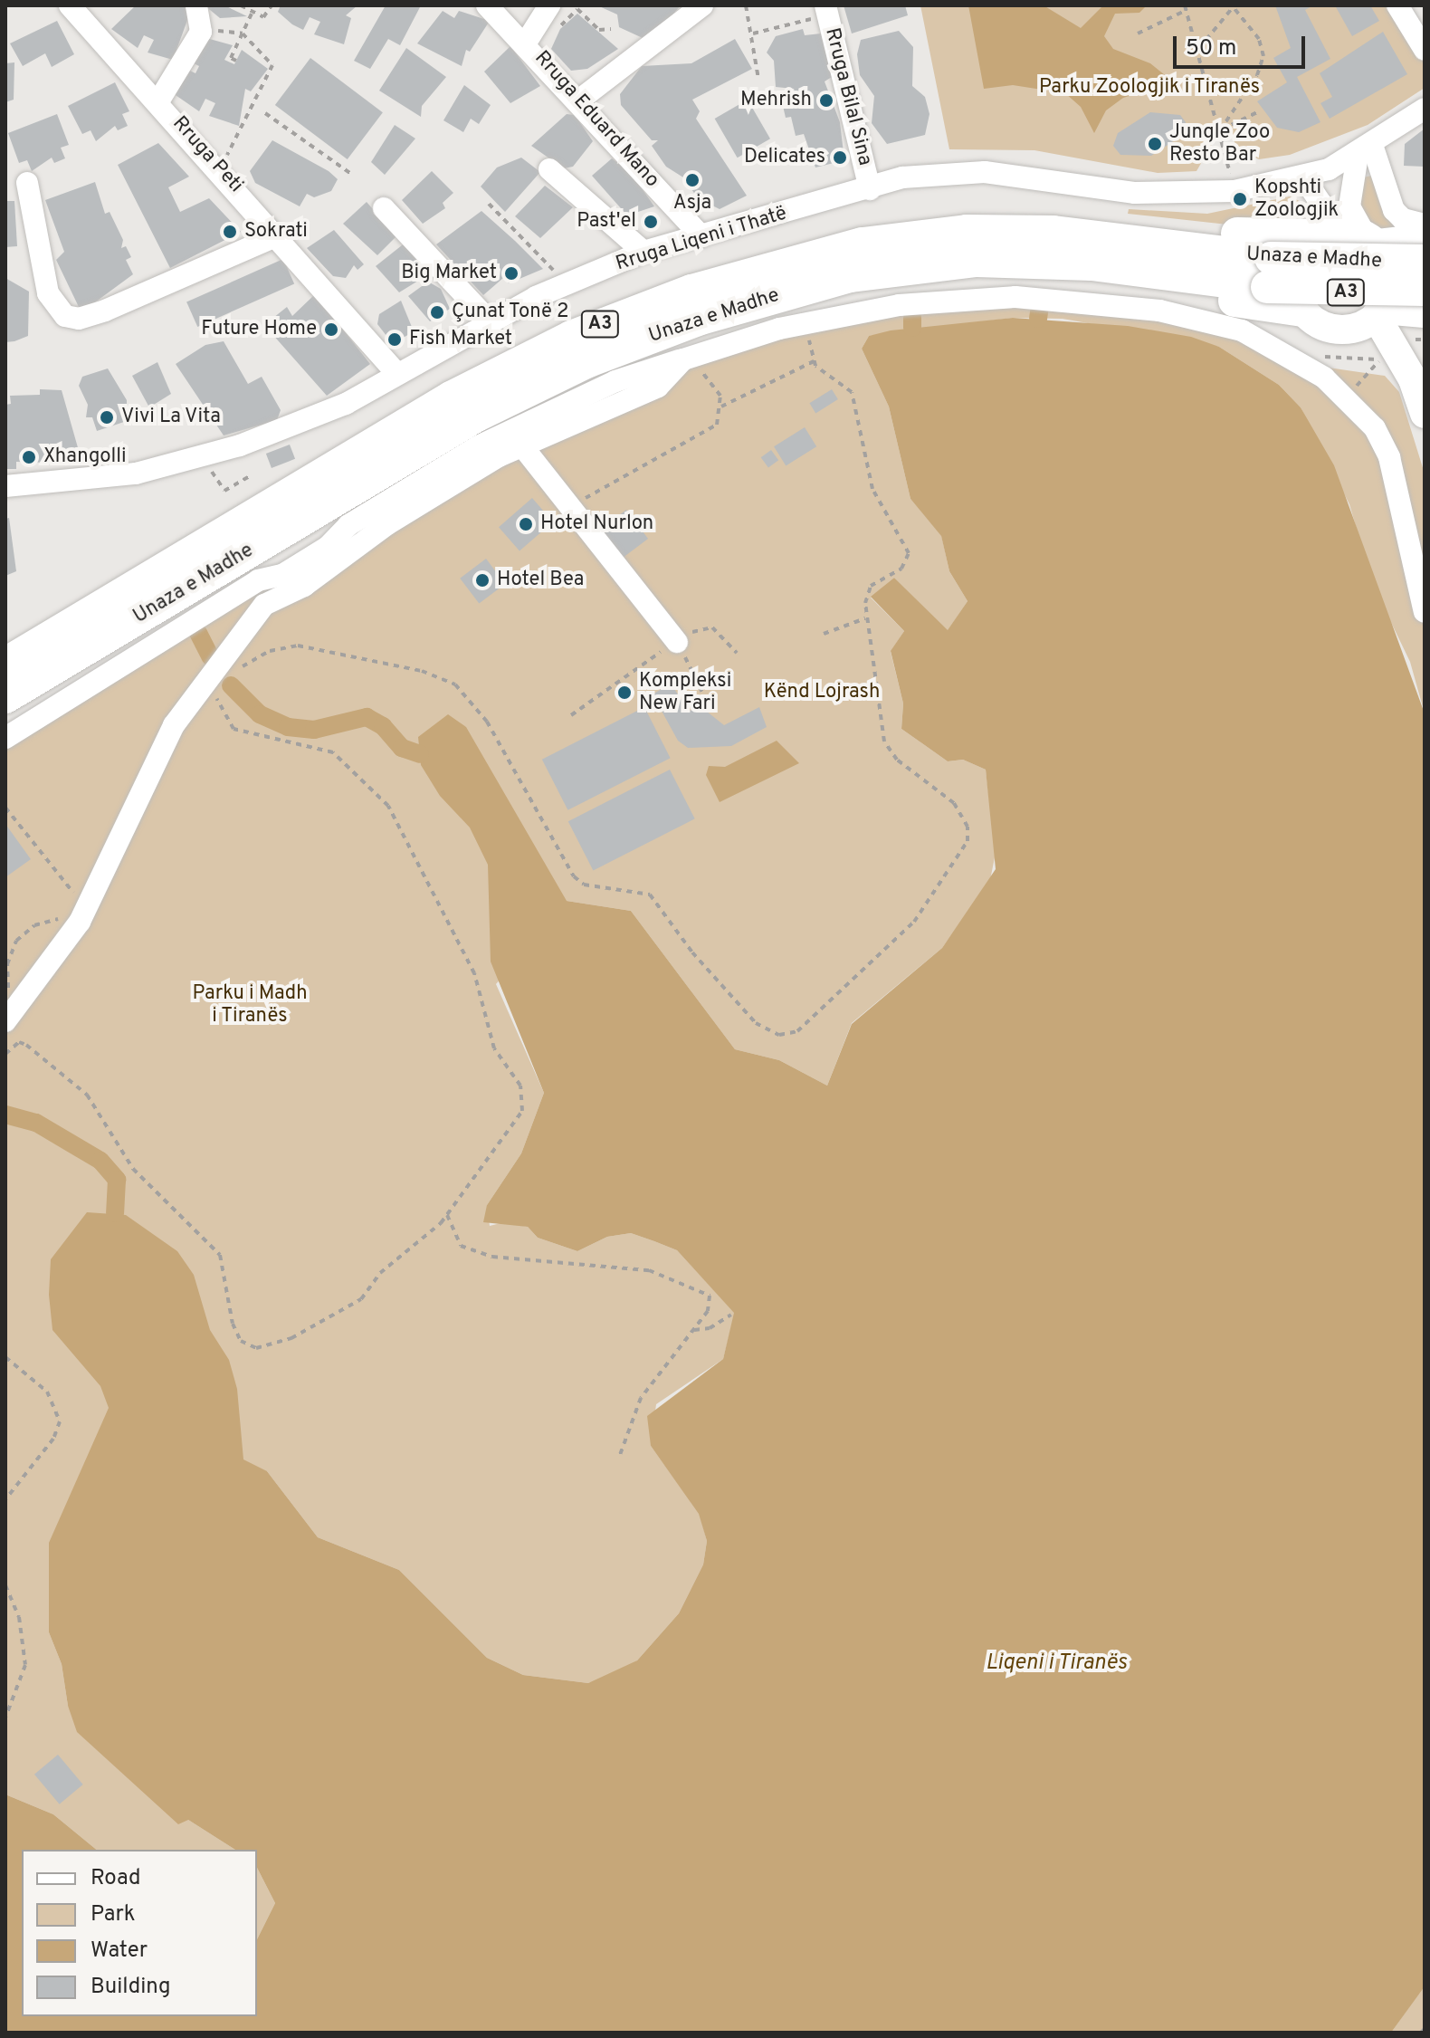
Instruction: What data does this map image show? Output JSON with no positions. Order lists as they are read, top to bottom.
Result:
{
  "streets": {
    "highway": ["Unaza e Madhe", "A3"],
    "street": [
      "Rruga Bilal Sina",
      "Rruga Eduard Mano",
      "Rruga Peti",
      "Rruga Liqeni i Thatë"
    ]
  },
  "crossings": [
    ["Rruga Bilal Sina", "Rruga Liqeni i Thatë"],
    ["Rruga Eduard Mano", "Rruga Liqeni i Thatë"],
    ["Rruga Peti", "Rruga Liqeni i Thatë"]
  ],
  "water": ["Liqeni i Tiranës"],
  "parks": ["Parku Zoologjik i Tiranës", "Kënd Lojrash", "Parku i Madh i Tiranës"],
  "places": [
    "Mehrish",
    "Jungle Zoo Resto Bar",
    "Delicates",
    "Asja",
    "Kopshti Zoologjik",
    "Past'el",
    "Sokrati",
    "Big Market",
    "Çunat Tonë 2",
    "Future Home",
    "Fish Market",
    "Vivi La Vita",
    "Xhangolli",
    "Hotel Nurlon",
    "Hotel Bea",
    "Kompleksi New Fari"
  ],
  "legend": [
    "Road",
    "Park",
    "Water",
    "Building"
  ],
  "scale_bar": "50 m"
}
